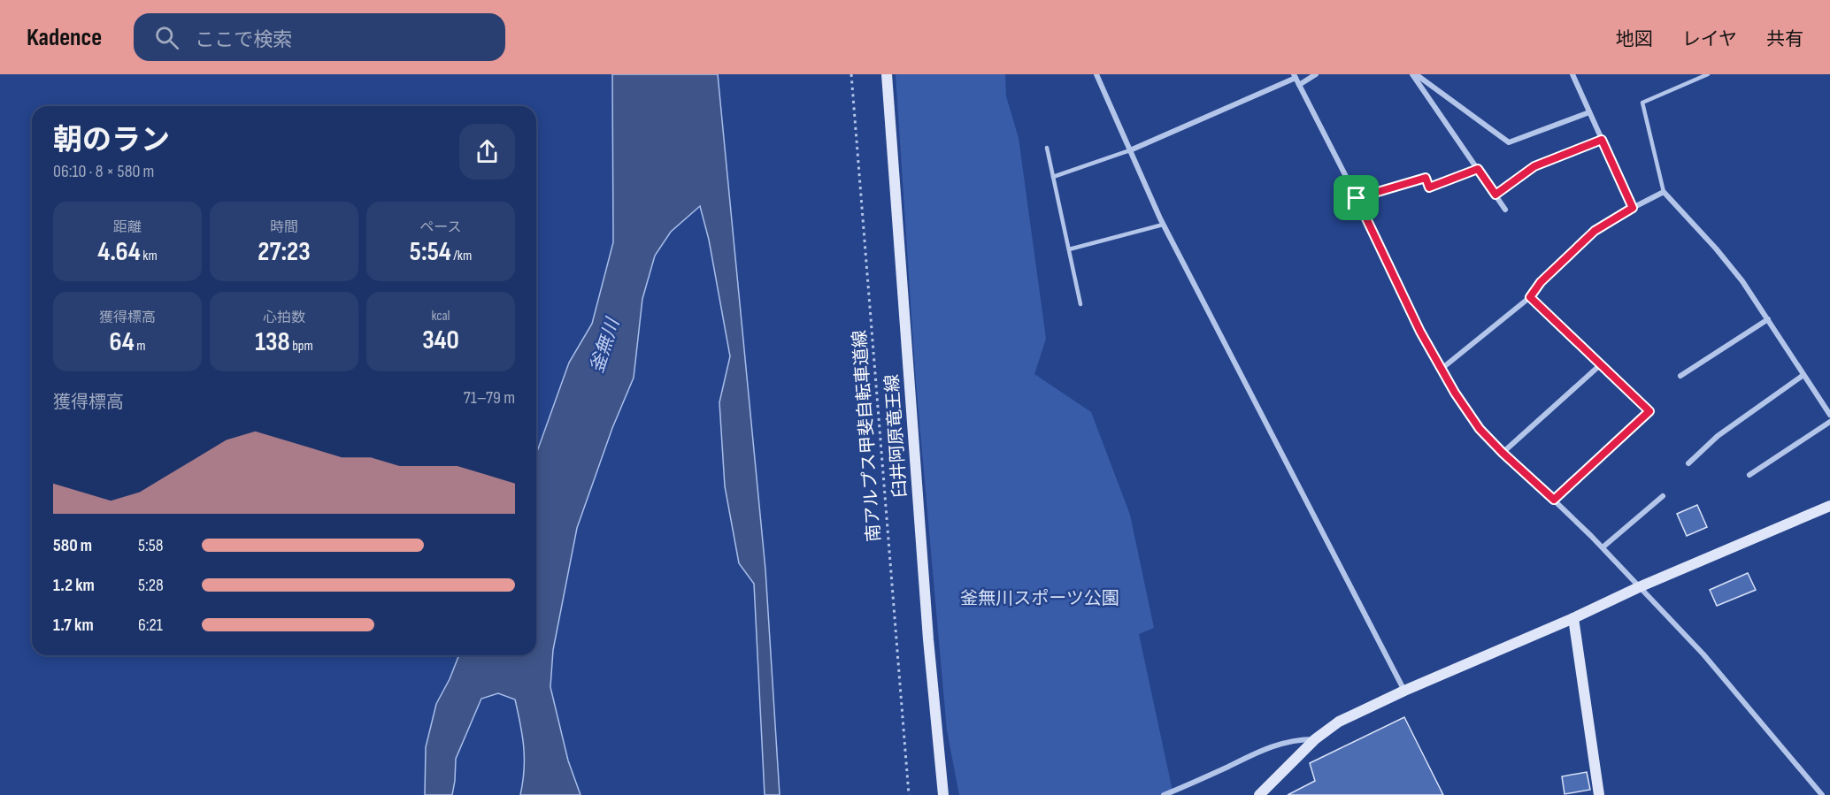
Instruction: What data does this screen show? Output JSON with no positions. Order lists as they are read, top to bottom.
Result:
{
  "streets": {
    "street": ["臼井阿原竜王線"],
    "path": ["南アルプス甲斐自転車道線"]
  },
  "water": ["釜無川"],
  "parks": ["釜無川スポーツ公園"],
  "page": {
    "header": "Kadence",
    "search": "ここで検索",
    "nav": ["地図", "レイヤ", "共有"],
    "heading": ["朝のラン", "06:10 · 8 × 580 m"],
    "stats": [
      ["距離", "4.64 km"],
      ["時間", "27:23"],
      ["ペース", "5:54 /km"],
      ["獲得標高", "64 m"],
      ["心拍数", "138 bpm"],
      ["kcal", "340"]
    ],
    "chart": ["獲得標高", "71–79 m"],
    "list": [
      {
        "name": "580 m",
        "note": "5:58"
      },
      {
        "name": "1.2 km",
        "note": "5:28"
      },
      {
        "name": "1.7 km",
        "note": "6:21"
      }
    ]
  }
}
